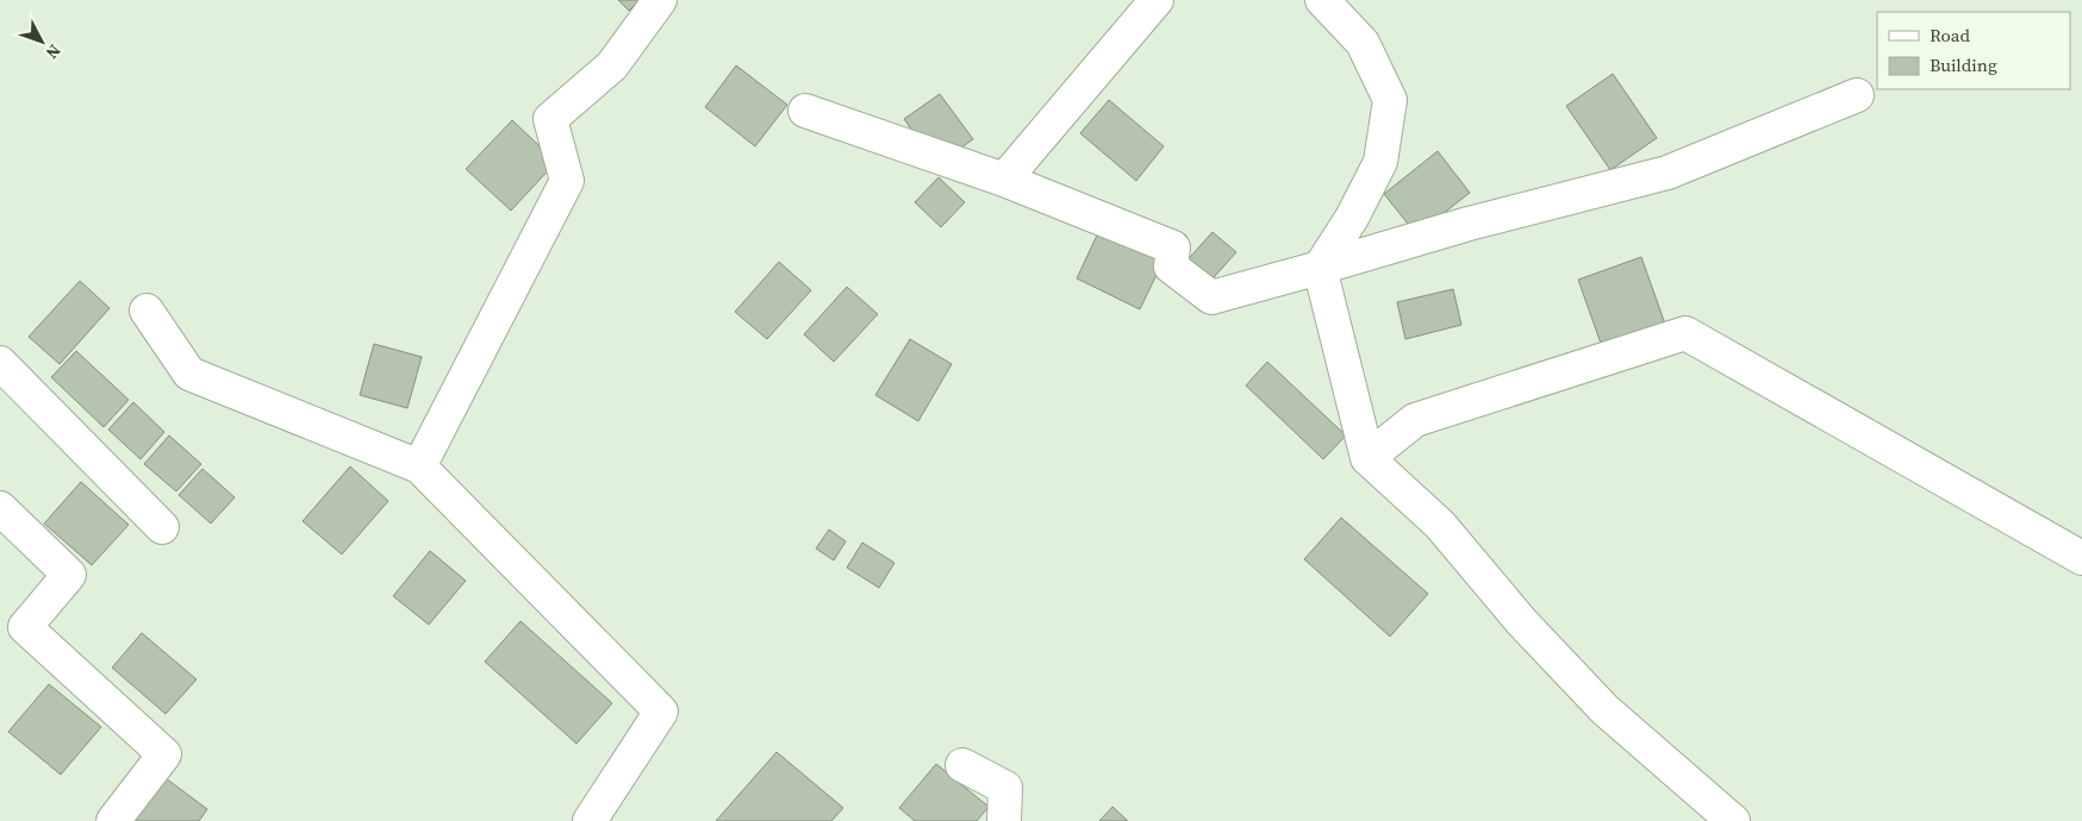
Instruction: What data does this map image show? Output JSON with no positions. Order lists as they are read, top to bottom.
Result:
{
  "legend": ["Road", "Building"],
  "north": "bottom right"
}
